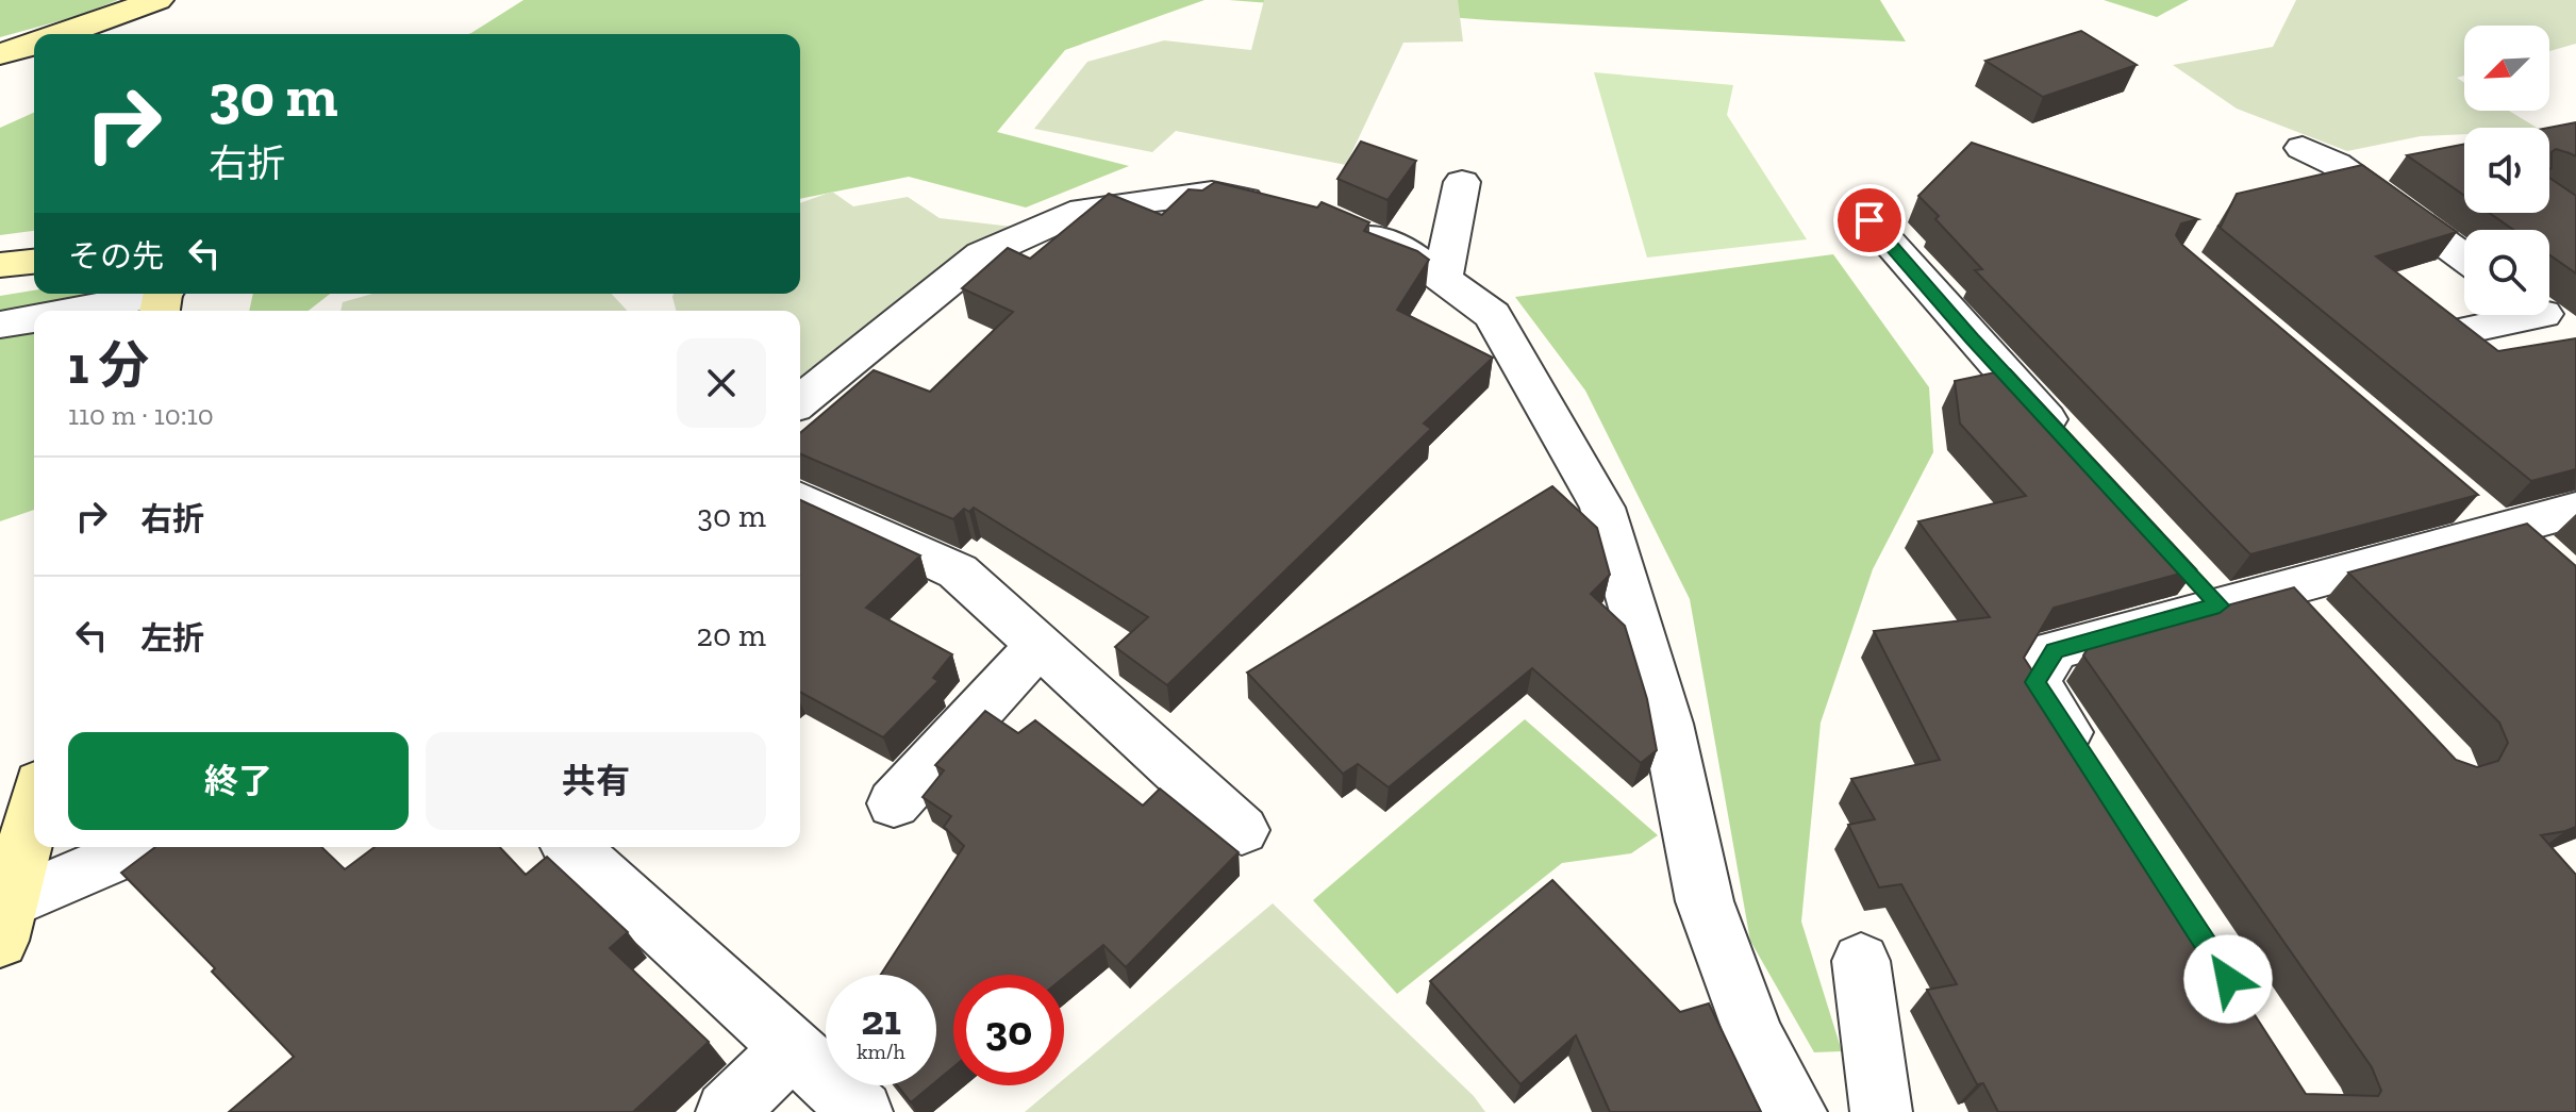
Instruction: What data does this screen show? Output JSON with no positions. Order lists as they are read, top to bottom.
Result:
{
  "north": "bottom left",
  "page": {
    "turn": ["30 m", "右折"],
    "then": "その先",
    "heading": ["1 分", "110 m · 10:10"],
    "list": [
      {
        "name": "右折",
        "value": "30 m"
      },
      {
        "name": "左折",
        "value": "20 m"
      }
    ],
    "buttons": ["終了", "共有"],
    "speed": "21 km/h",
    "limit": "30"
  }
}
